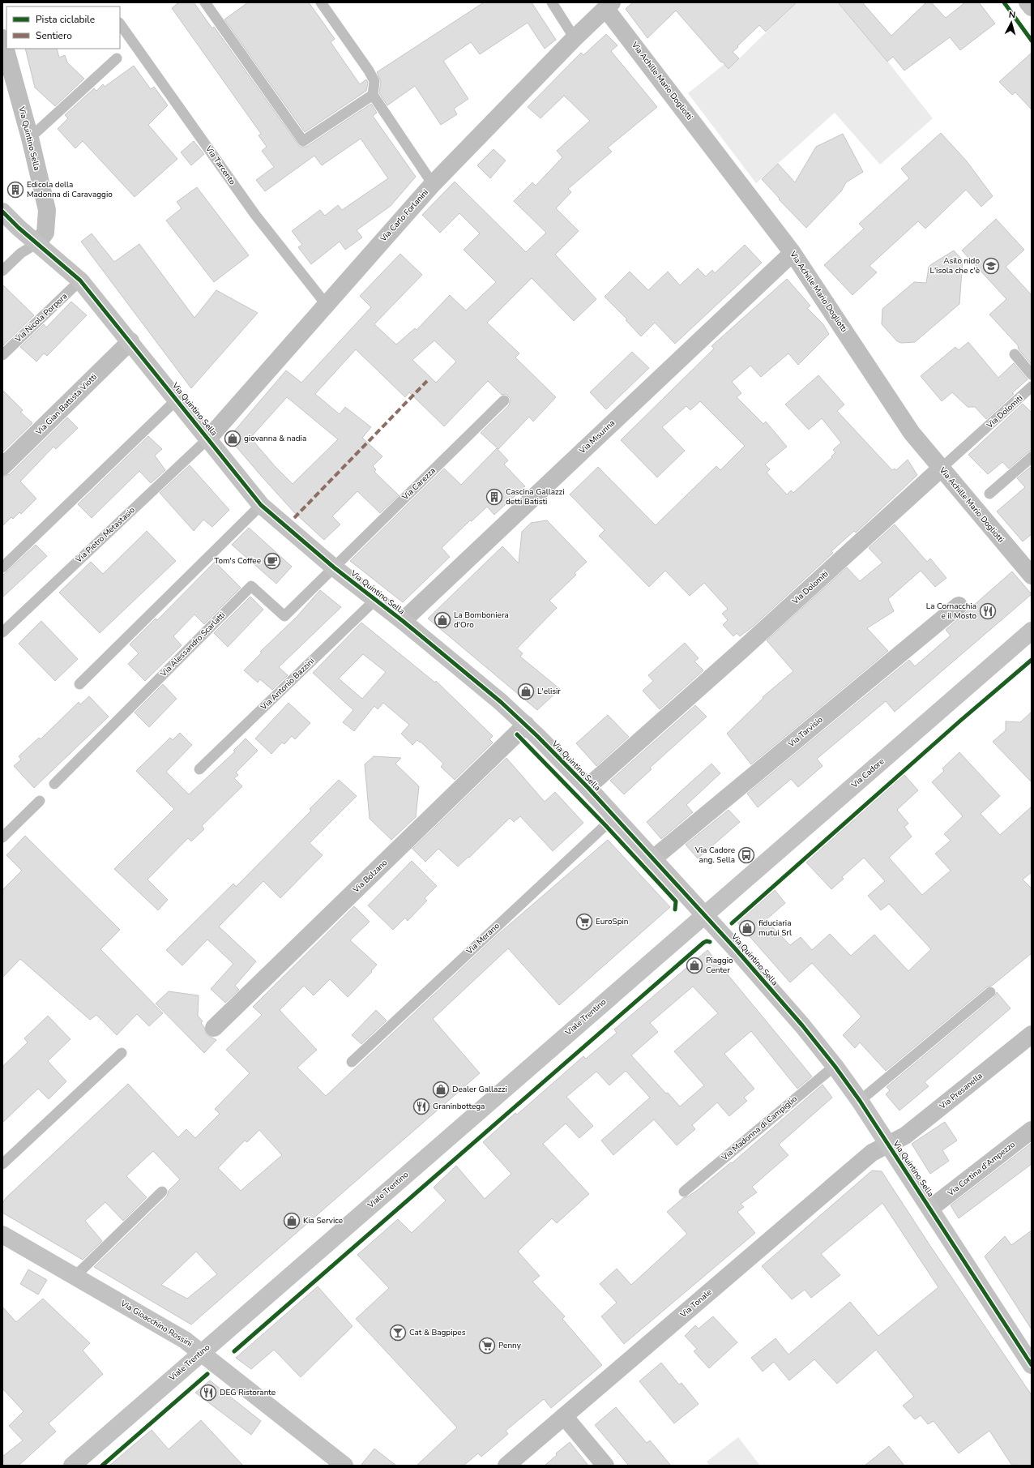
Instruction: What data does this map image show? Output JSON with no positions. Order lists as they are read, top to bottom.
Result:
{
  "streets": {
    "street": [
      "Via Achille Mario Dogliotti",
      "Via Quintino Sella",
      "Via Carlo Forlanini",
      "Via Gian Battista Viotti",
      "Via Dolomiti",
      "Via Misurina",
      "Via Tarvisio",
      "Via Cadore",
      "Via Bolzano",
      "Viale Trentino",
      "Via Presanella",
      "Via Cortina d'Ampezzo",
      "Via Tonale",
      "Via Gioacchino Rossini"
    ],
    "lane": [
      "Via Tarcento",
      "Via Nicola Porpora",
      "Via Carezza",
      "Via Pietro Metastasio",
      "Via Alessandro Scarlatti",
      "Via Antonio Bazzini",
      "Via Merano",
      "Via Madonna di Campiglio"
    ]
  },
  "crossings": [
    ["Via Achille Mario Dogliotti", "Via Carlo Forlanini"],
    ["Via Achille Mario Dogliotti", "Via Dolomiti"],
    ["Via Achille Mario Dogliotti", "Via Misurina"],
    ["Via Quintino Sella", "Via Carlo Forlanini"],
    ["Via Quintino Sella", "Via Nicola Porpora"],
    ["Via Quintino Sella", "Via Gian Battista Viotti"],
    ["Via Quintino Sella", "Via Dolomiti"],
    ["Via Quintino Sella", "Via Misurina"],
    ["Via Quintino Sella", "Via Carezza"],
    ["Via Quintino Sella", "Via Pietro Metastasio"],
    ["Via Quintino Sella", "Via Alessandro Scarlatti"],
    ["Via Quintino Sella", "Via Antonio Bazzini"],
    ["Via Quintino Sella", "Via Tarvisio"],
    ["Via Quintino Sella", "Via Cadore"],
    ["Via Quintino Sella", "Via Bolzano"],
    ["Via Quintino Sella", "Via Merano"],
    ["Via Quintino Sella", "Viale Trentino"],
    ["Via Quintino Sella", "Via Presanella"],
    ["Via Quintino Sella", "Via Madonna di Campiglio"],
    ["Via Quintino Sella", "Via Cortina d'Ampezzo"],
    ["Via Quintino Sella", "Via Tonale"],
    ["Via Tarcento", "Via Carlo Forlanini"],
    ["Via Carlo Forlanini", "Via Pietro Metastasio"],
    ["Via Carezza", "Via Alessandro Scarlatti"],
    ["Via Cadore", "Viale Trentino"],
    ["Viale Trentino", "Via Gioacchino Rossini"],
    ["Via Presanella", "Via Tonale"]
  ],
  "places": {
    "building": ["Edicola della Madonna di Caravaggio", "Cascina Gallazzi detti Batisti"],
    "school or university": ["Asilo nido L'isola che c'è"],
    "shop": [
      "giovanna & nadia",
      "La Bomboniera d'Oro",
      "L'elisir",
      "fiduciaria mutui Srl",
      "Piaggio Center",
      "Dealer Gallazzi",
      "Kia Service"
    ],
    "cafe": ["Tom's Coffee"],
    "restaurant": ["La Cornacchia e il Mosto", "Graninbottega", "DEG Ristorante"],
    "bus stop": ["Via Cadore ang. Sella"],
    "supermarket": ["EuroSpin", "Penny"],
    "bar": ["Cat & Bagpipes"]
  },
  "legend": ["Pista ciclabile", "Sentiero"],
  "north": "top"
}
